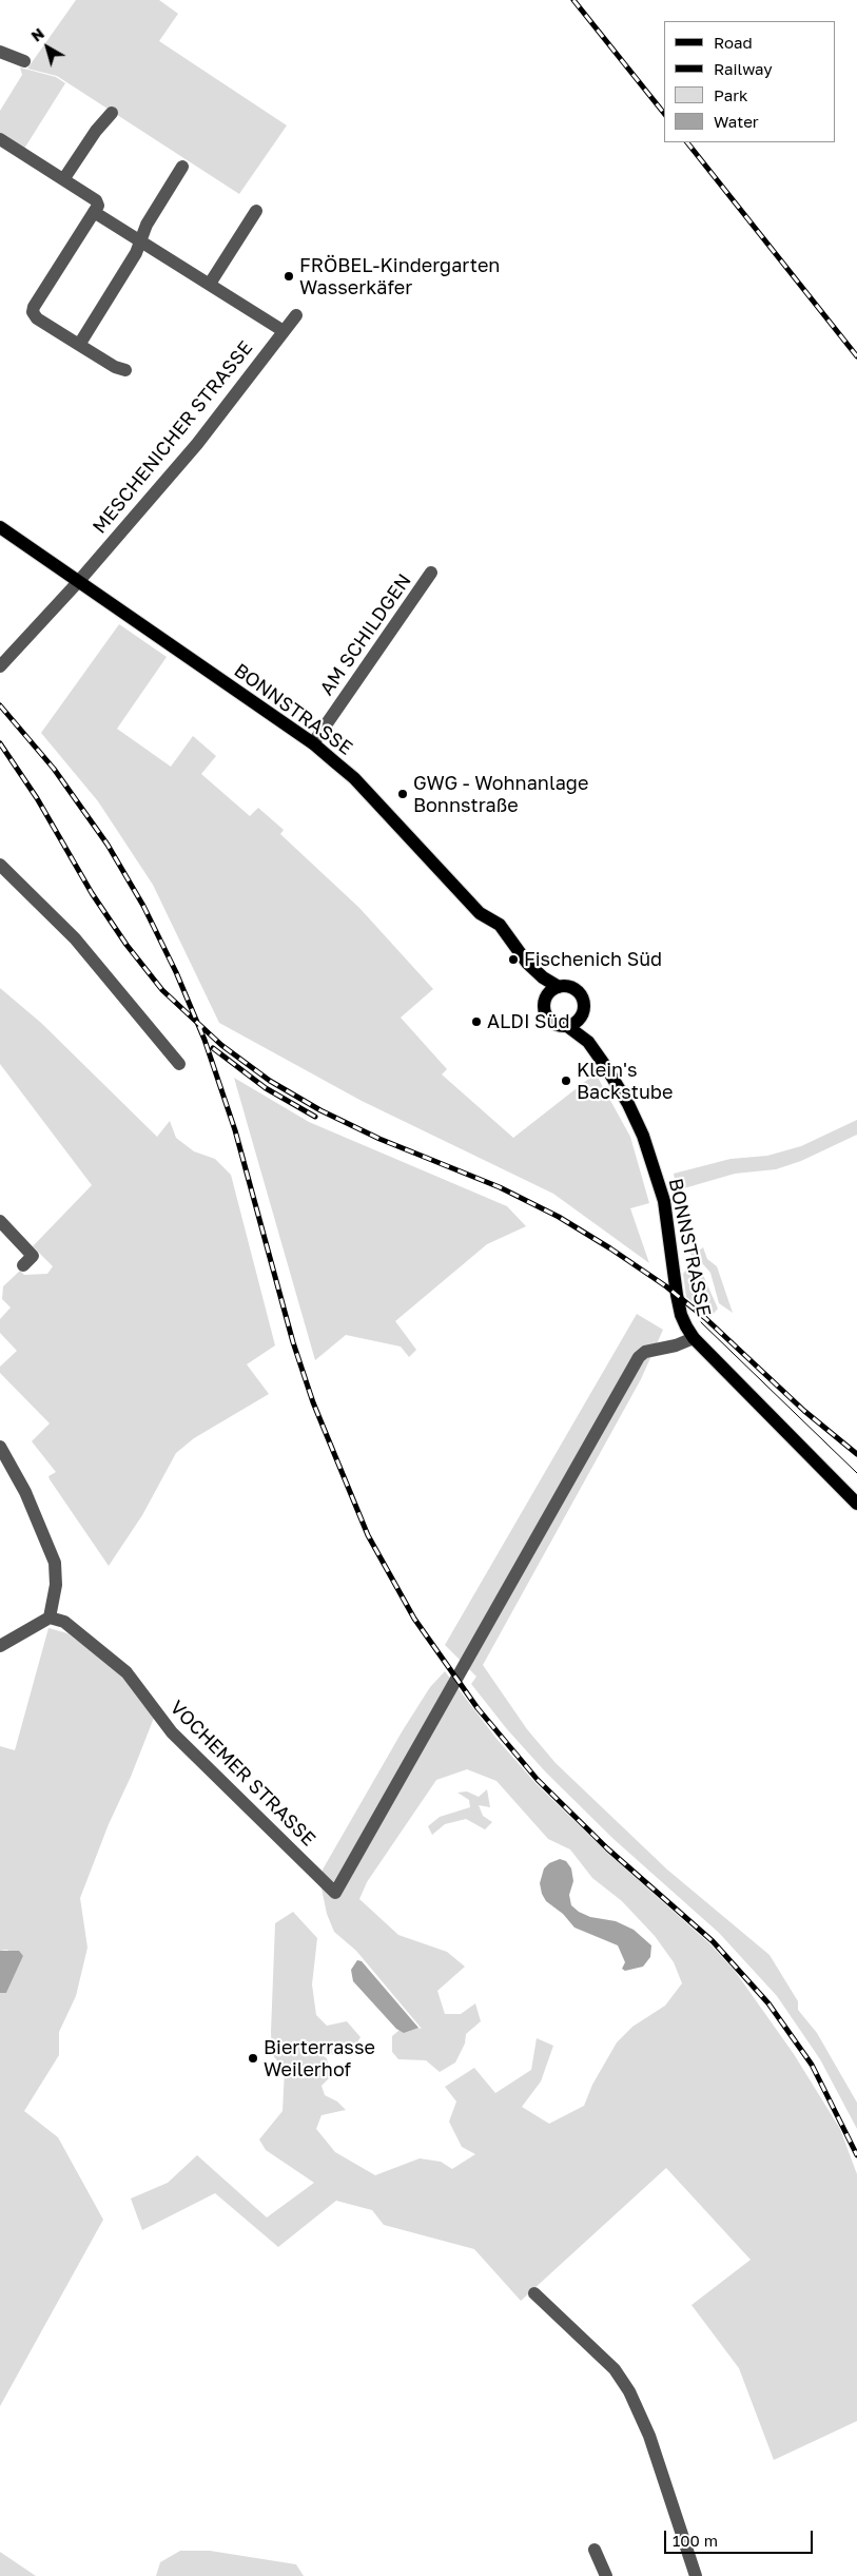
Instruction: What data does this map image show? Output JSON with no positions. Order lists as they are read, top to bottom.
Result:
{
  "streets": {
    "main road": ["BONNSTRASSE"],
    "street": ["MESCHENICHER STRASSE", "AM SCHILDGEN", "VOCHEMER STRASSE"]
  },
  "crossings": [
    ["MESCHENICHER STRASSE", "BONNSTRASSE"],
    ["AM SCHILDGEN", "BONNSTRASSE"],
    ["BONNSTRASSE", "VOCHEMER STRASSE"]
  ],
  "places": [
    "FRÖBEL-Kindergarten Wasserkäfer",
    "GWG - Wohnanlage Bonnstraße",
    "Fischenich Süd",
    "ALDI Süd",
    "Klein's Backstube",
    "Bierterrasse Weilerhof"
  ],
  "legend": [
    "Road",
    "Railway",
    "Park",
    "Water"
  ],
  "scale_bar": "100 m",
  "north": "top left"
}
